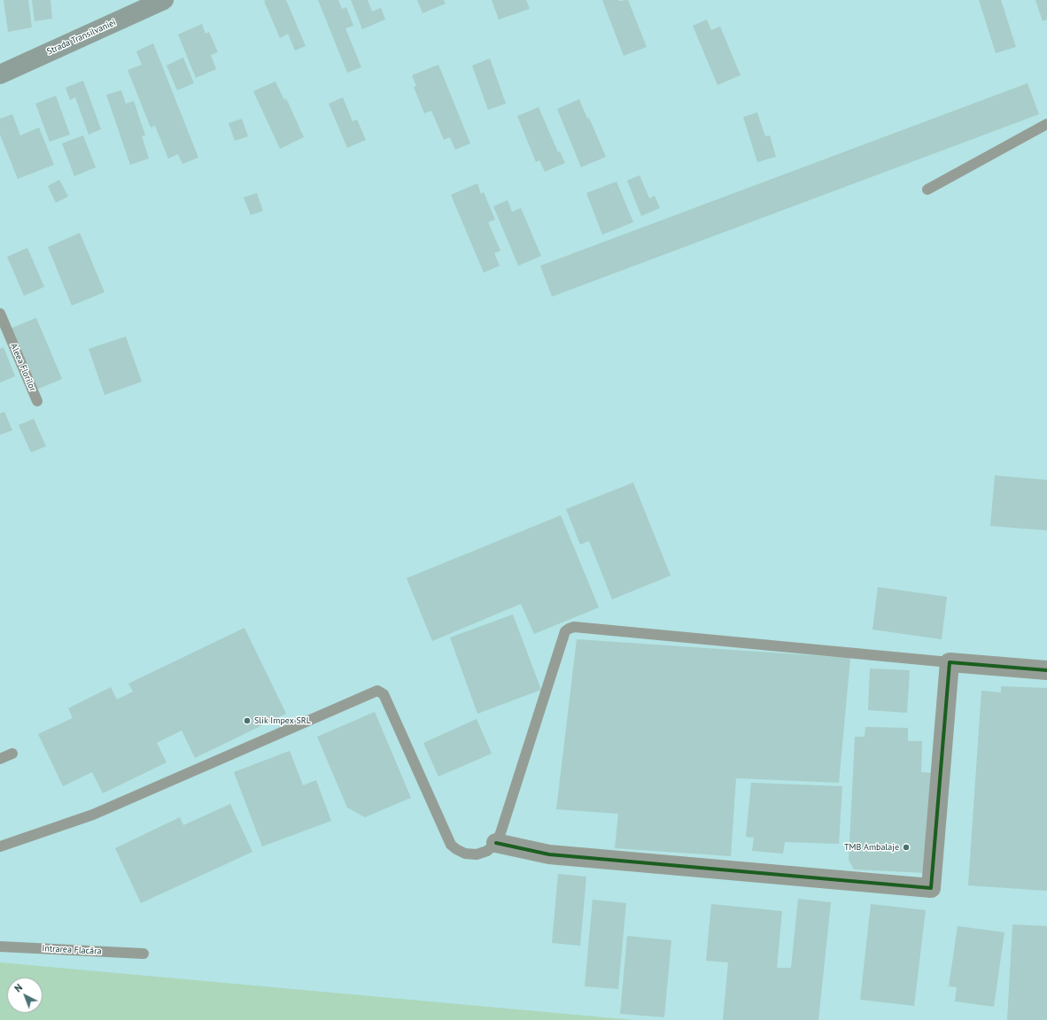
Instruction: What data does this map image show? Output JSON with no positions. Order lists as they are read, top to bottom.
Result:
{
  "streets": {
    "main road": ["Strada Transilvaniei"],
    "lane": ["Aleea Florilor", "Intrarea Flacăra"]
  },
  "places": ["Slik Impex SRL", "TMB Ambalaje"],
  "north": "top left"
}
